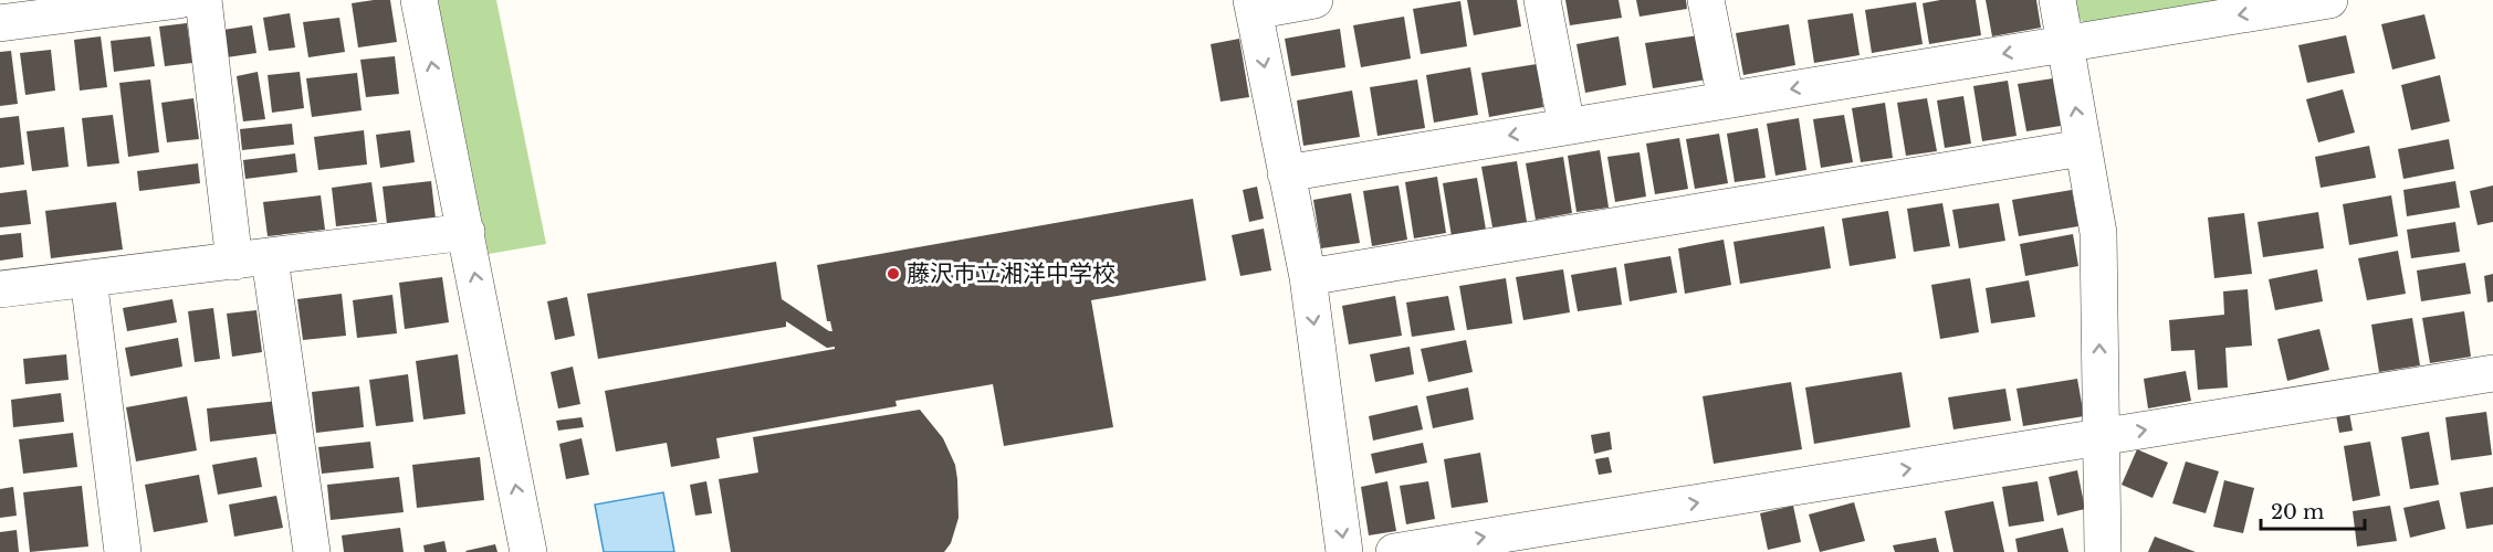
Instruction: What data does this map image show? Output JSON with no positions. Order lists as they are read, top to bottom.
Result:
{
  "places": ["藤沢市立湘洋中学校"],
  "scale_bar": "20 m"
}
